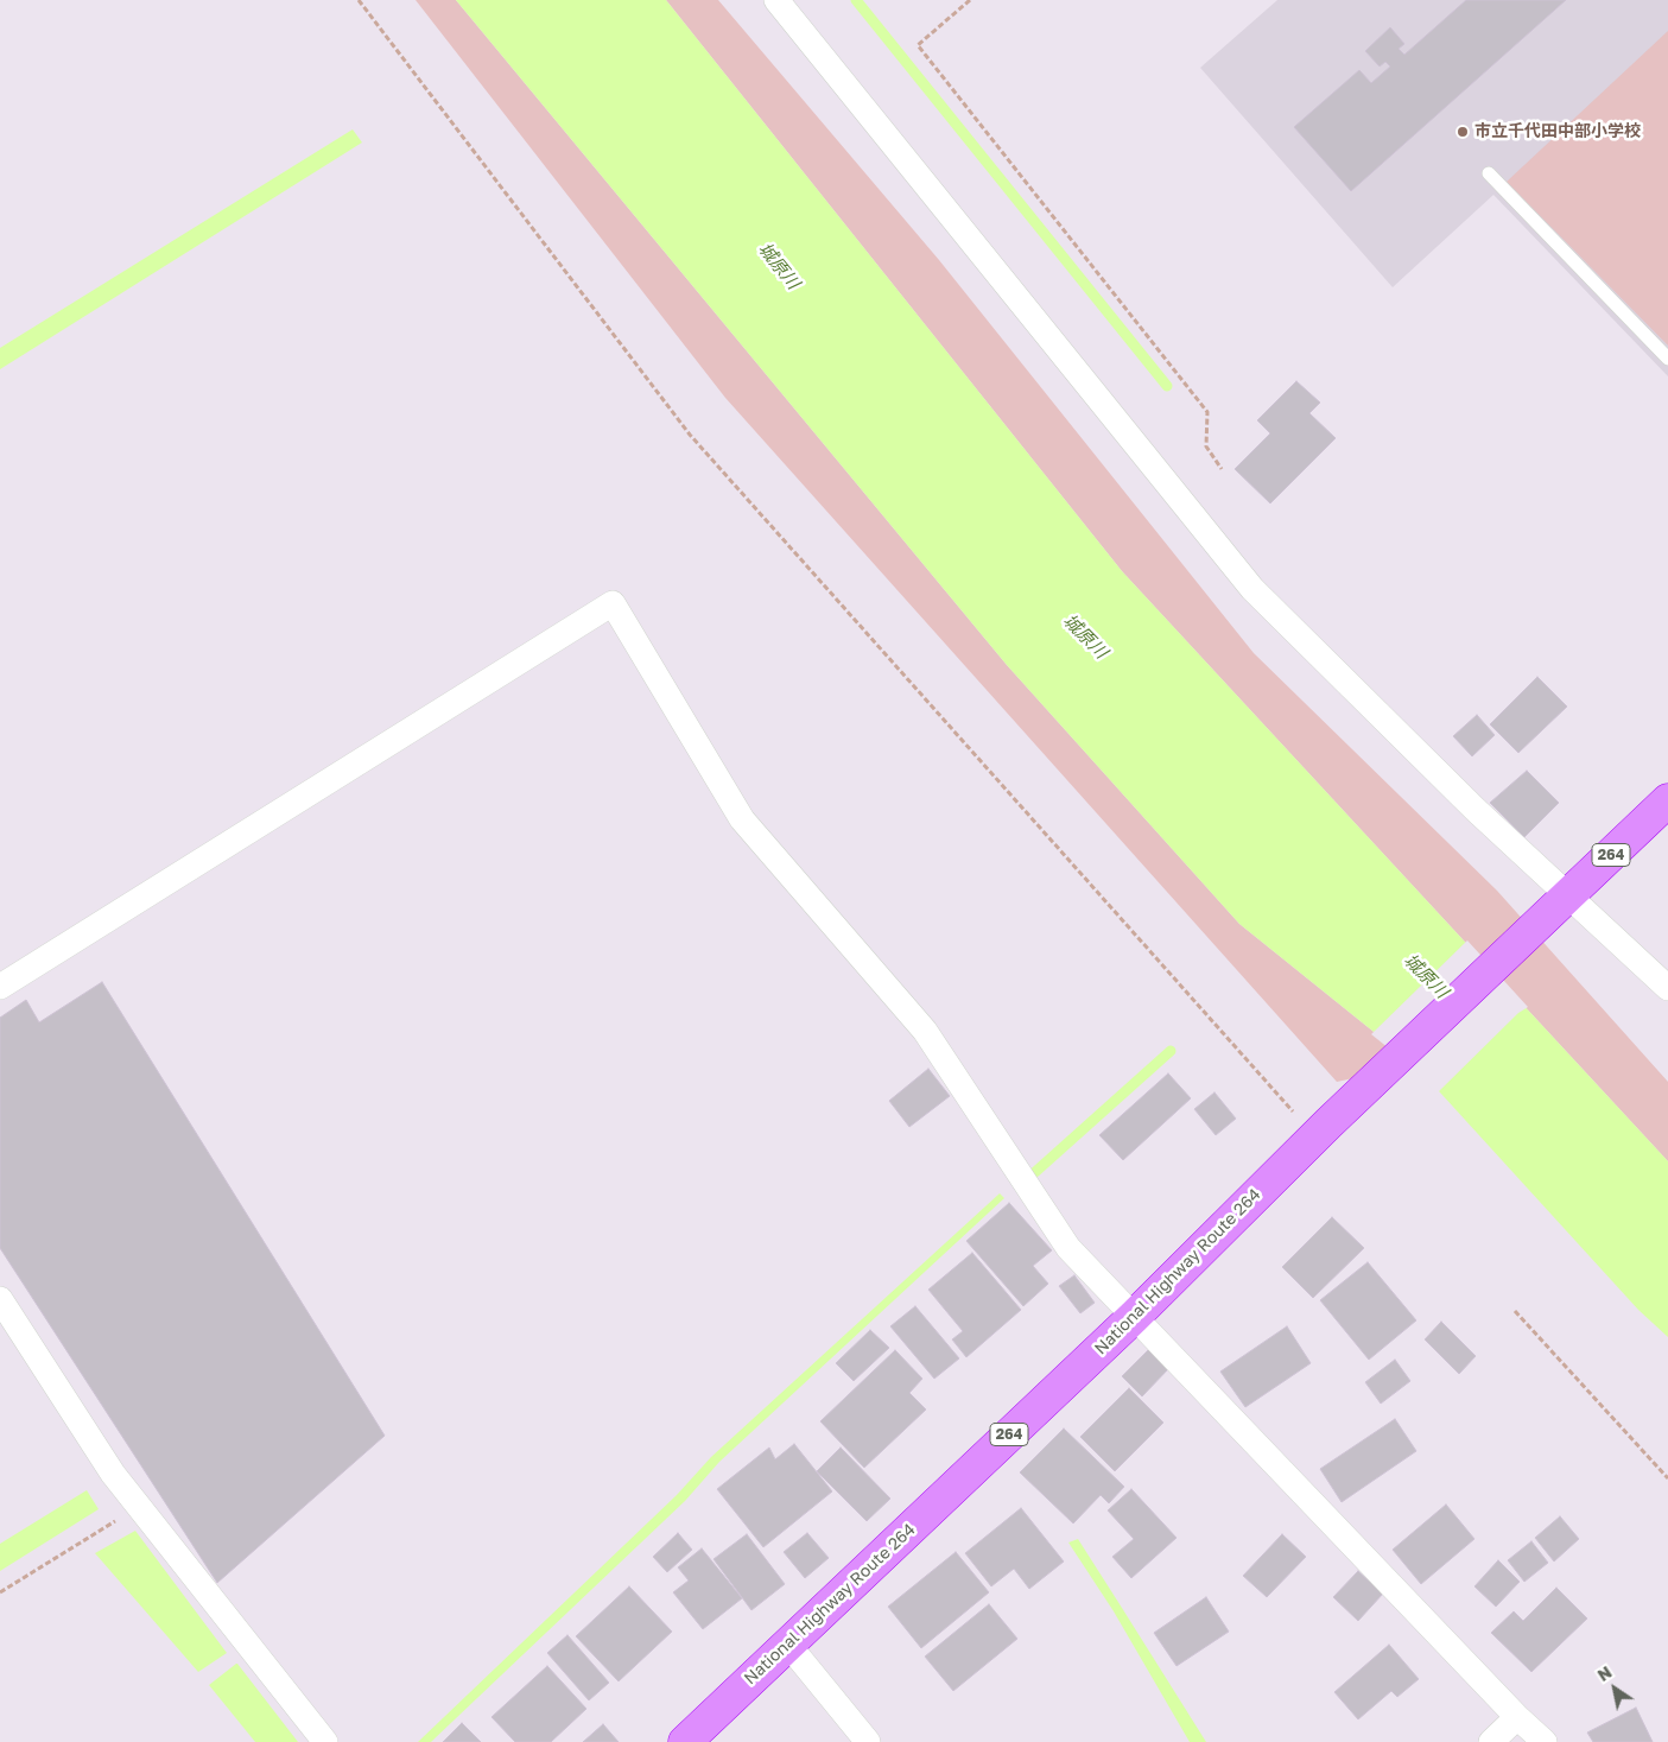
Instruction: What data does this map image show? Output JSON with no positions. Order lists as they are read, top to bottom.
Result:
{
  "streets": {
    "highway": ["264", "National Highway Route 264"]
  },
  "water": ["城原川"],
  "places": ["市立千代田中部小学校"],
  "north": "top left"
}
